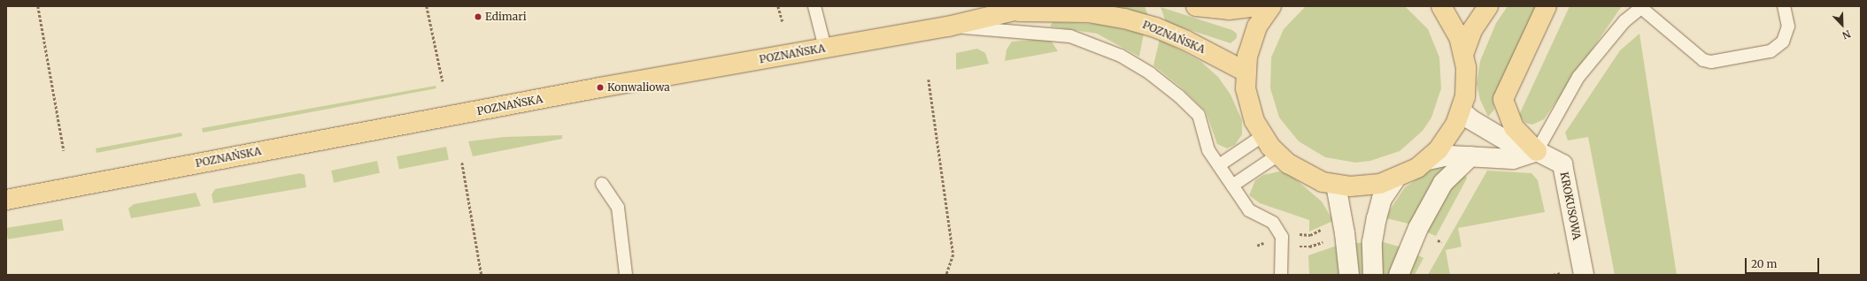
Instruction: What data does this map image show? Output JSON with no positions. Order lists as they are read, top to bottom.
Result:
{
  "streets": {
    "main road": ["POZNAŃSKA"],
    "street": ["KROKUSOWA"]
  },
  "places": ["Edimari", "Konwaliowa"],
  "scale_bar": "20 m",
  "north": "bottom right"
}
